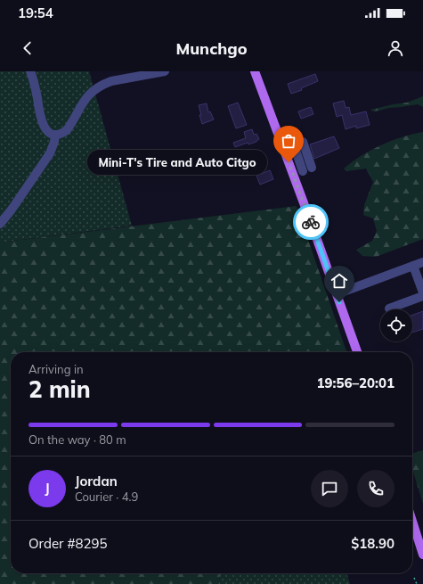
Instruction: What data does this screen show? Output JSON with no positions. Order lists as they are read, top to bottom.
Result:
{
  "places": ["Mini-T's Tire and Auto Citgo"],
  "page": {
    "status": "19:54",
    "header": "Munchgo",
    "bubble": "Mini-T's Tire and Auto Citgo",
    "heading": ["2 min", "Arriving in", "19:56–20:01"],
    "panel": [
      "Jordan",
      "Courier · 4.9",
      "Order #8295",
      "$18.90"
    ],
    "bar": "On the way · 80 m",
    "round": "J"
  }
}
